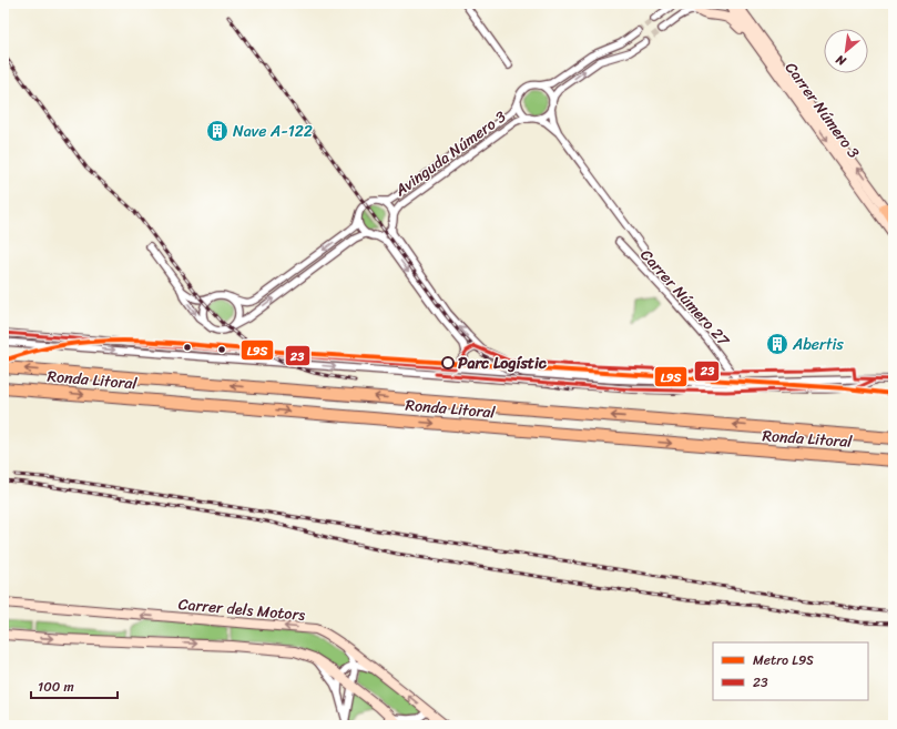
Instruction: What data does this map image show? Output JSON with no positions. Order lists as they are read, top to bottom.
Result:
{
  "streets": {
    "highway": ["Ronda Litoral"],
    "street": [
      "Carrer Número 3",
      "Avinguda Número 3",
      "Carrer Número 27",
      "Carrer dels Motors"
    ]
  },
  "crossings": [
    ["Avinguda Número 3", "Carrer Número 27"]
  ],
  "places": {
    "building": ["Nave A-122", "Abertis"],
    "other": ["Parc Logístic"]
  },
  "lines": ["transit line 23", "metro line L9S"],
  "legend": ["Metro L9S", "23"],
  "scale_bar": "100 m",
  "north": "bottom left"
}
